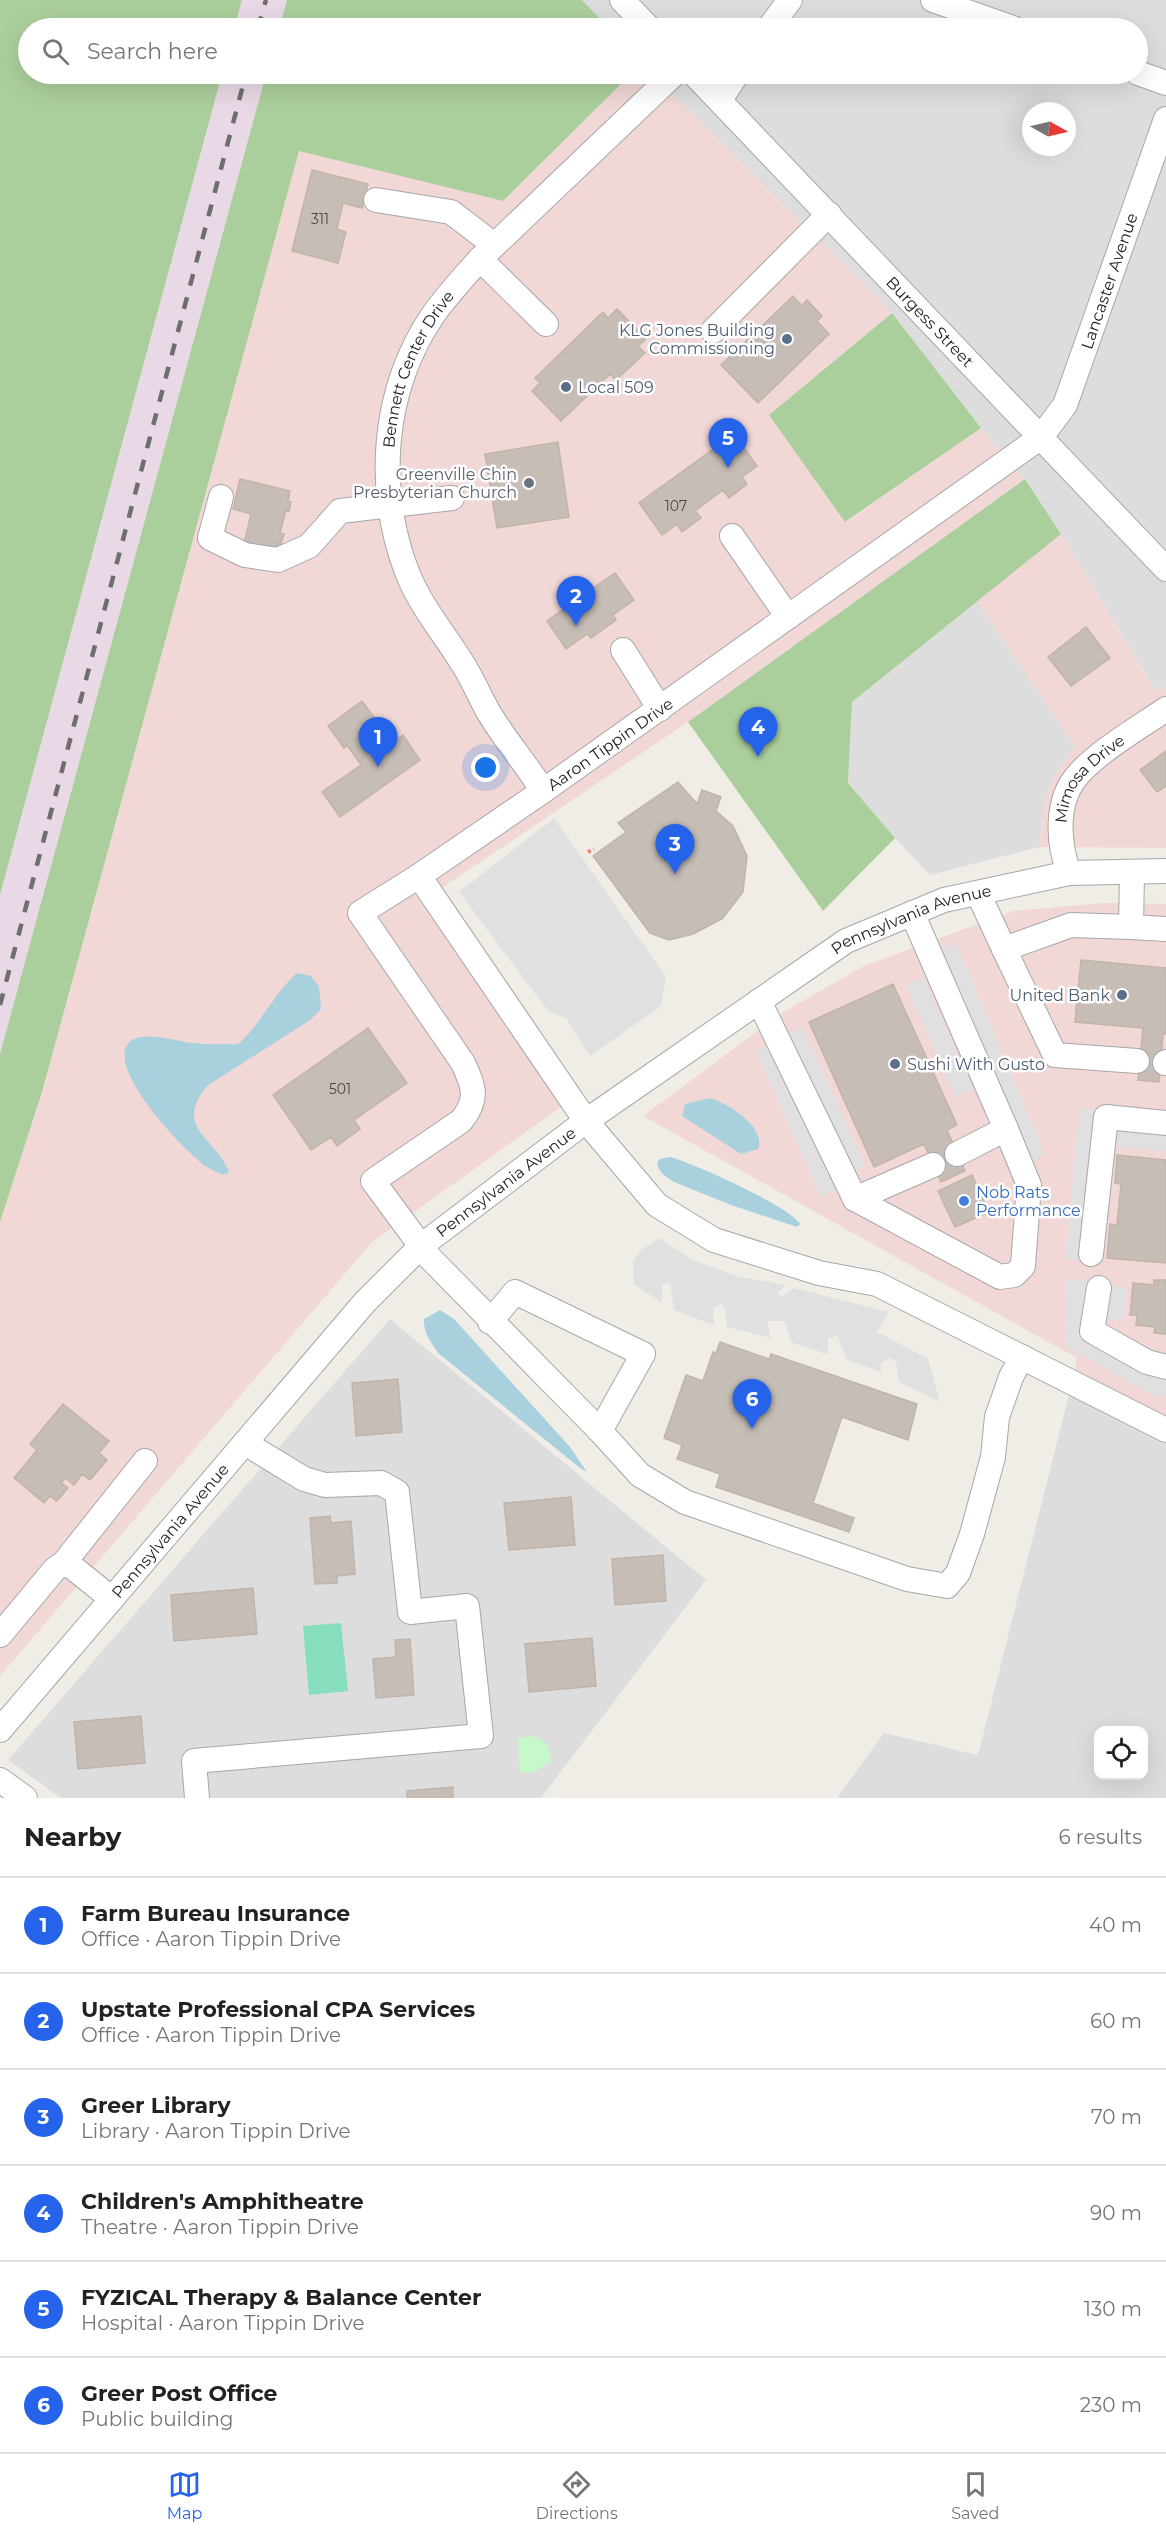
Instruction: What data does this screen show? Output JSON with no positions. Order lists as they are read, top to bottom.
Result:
{
  "streets": {
    "street": [
      "Lancaster Avenue",
      "Burgess Street",
      "Bennett Center Drive",
      "Aaron Tippin Drive",
      "Mimosa Drive",
      "Pennsylvania Avenue"
    ]
  },
  "crossings": [
    ["Lancaster Avenue", "Burgess Street"],
    ["Lancaster Avenue", "Aaron Tippin Drive"],
    ["Burgess Street", "Aaron Tippin Drive"],
    ["Bennett Center Drive", "Aaron Tippin Drive"],
    ["Aaron Tippin Drive", "Pennsylvania Avenue"],
    ["Mimosa Drive", "Pennsylvania Avenue"]
  ],
  "places": [
    "KLG Jones Building Commissioning",
    "Local 509",
    "Greenville Chin Presbyterian Church",
    "United Bank",
    "Sushi With Gusto",
    "Nob Rats Performance"
  ],
  "house_numbers": ["311", "107", "501"],
  "north": "right",
  "page": {
    "search": "Search here",
    "pins": [
      "5",
      "2",
      "4",
      "1",
      "3",
      "6"
    ],
    "heading": ["Nearby", "6 results"],
    "list": [
      {
        "mark": "1",
        "name": "Farm Bureau Insurance",
        "note": "Office · Aaron Tippin Drive",
        "value": "40 m"
      },
      {
        "mark": "2",
        "name": "Upstate Professional CPA Services",
        "note": "Office · Aaron Tippin Drive",
        "value": "60 m"
      },
      {
        "mark": "3",
        "name": "Greer Library",
        "note": "Library · Aaron Tippin Drive",
        "value": "70 m"
      },
      {
        "mark": "4",
        "name": "Children's Amphitheatre",
        "note": "Theatre · Aaron Tippin Drive",
        "value": "90 m"
      },
      {
        "mark": "5",
        "name": "FYZICAL Therapy & Balance Center",
        "note": "Hospital · Aaron Tippin Drive",
        "value": "130 m"
      },
      {
        "mark": "6",
        "name": "Greer Post Office",
        "note": "Public building",
        "value": "230 m"
      }
    ],
    "nav": ["Map", "Directions", "Saved"]
  }
}
